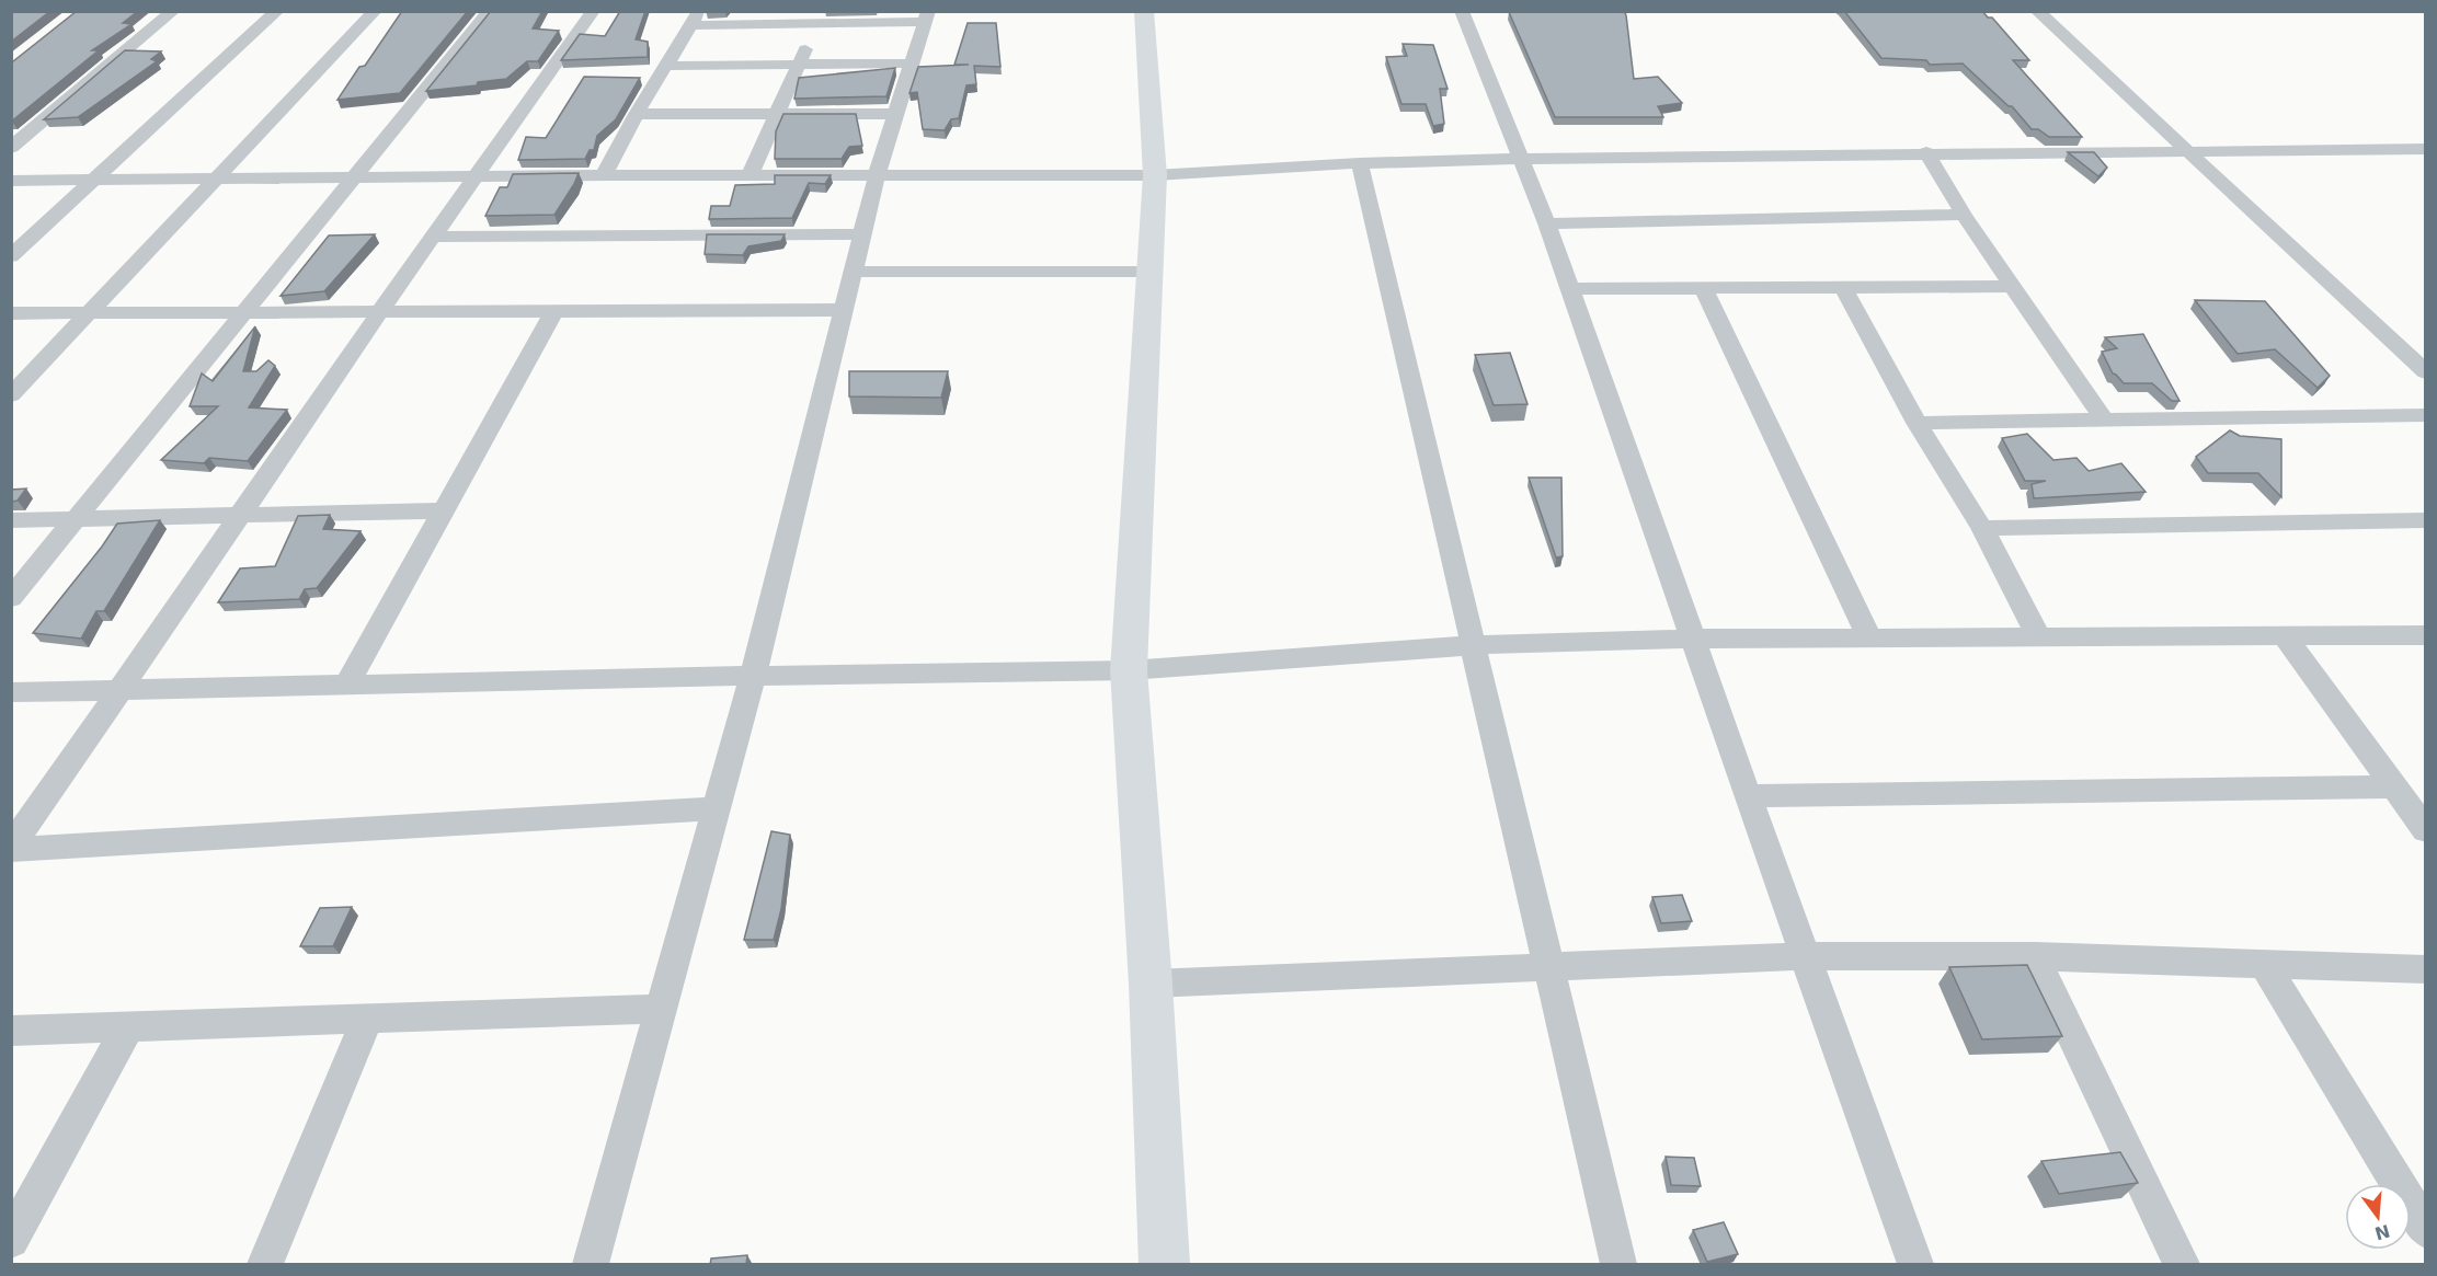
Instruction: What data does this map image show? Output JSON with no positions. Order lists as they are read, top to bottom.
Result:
{
  "north": "bottom"
}
